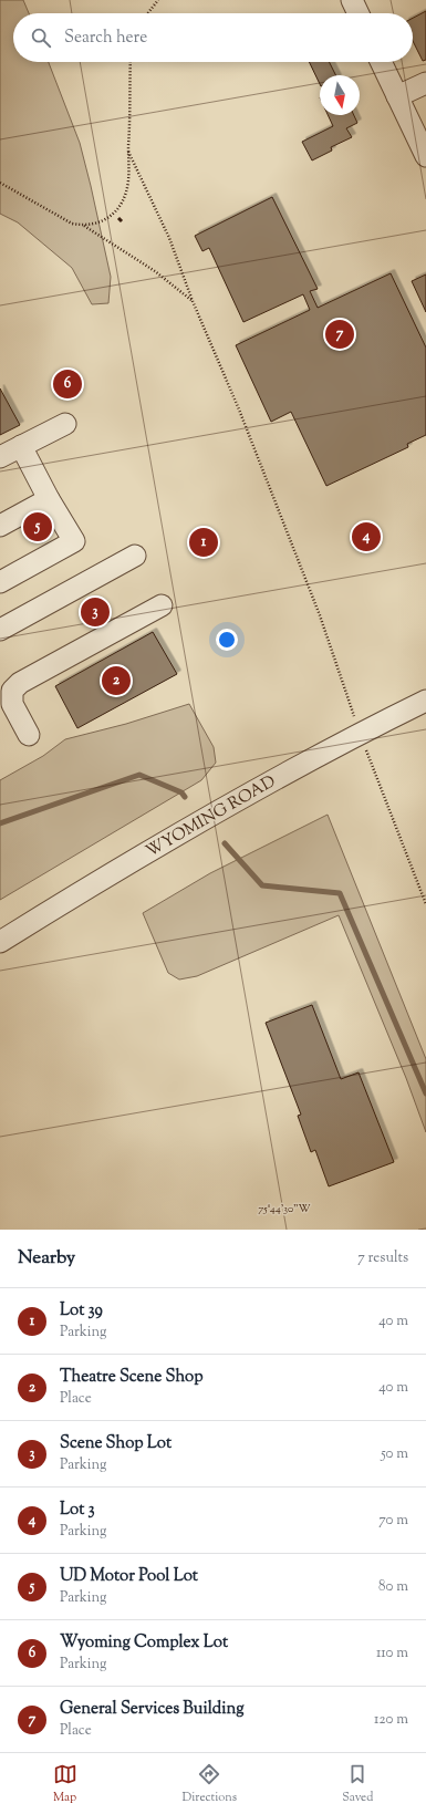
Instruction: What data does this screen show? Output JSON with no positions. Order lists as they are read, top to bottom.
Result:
{
  "streets": {
    "street": ["WYOMING ROAD"]
  },
  "north": "bottom",
  "page": {
    "search": "Search here",
    "pins": [
      "7",
      "6",
      "5",
      "4",
      "1",
      "3",
      "2"
    ],
    "heading": ["Nearby", "7 results"],
    "list": [
      {
        "mark": "1",
        "name": "Lot 39",
        "note": "Parking",
        "value": "40 m"
      },
      {
        "mark": "2",
        "name": "Theatre Scene Shop",
        "note": "Place",
        "value": "40 m"
      },
      {
        "mark": "3",
        "name": "Scene Shop Lot",
        "note": "Parking",
        "value": "50 m"
      },
      {
        "mark": "4",
        "name": "Lot 3",
        "note": "Parking",
        "value": "70 m"
      },
      {
        "mark": "5",
        "name": "UD Motor Pool Lot",
        "note": "Parking",
        "value": "80 m"
      },
      {
        "mark": "6",
        "name": "Wyoming Complex Lot",
        "note": "Parking",
        "value": "110 m"
      },
      {
        "mark": "7",
        "name": "General Services Building",
        "note": "Place",
        "value": "120 m"
      }
    ],
    "nav": ["Map", "Directions", "Saved"]
  },
  "coordinates": ["75°44'30\"W"]
}
